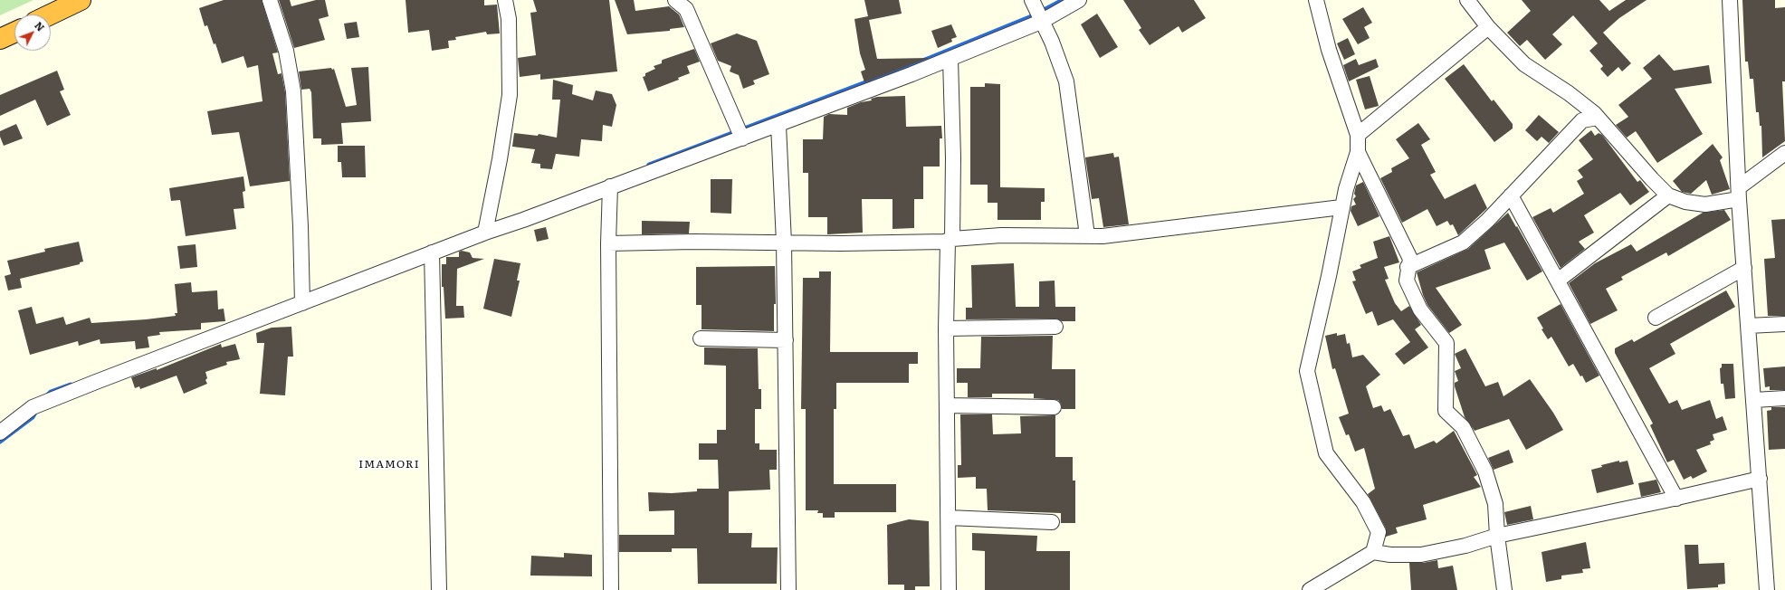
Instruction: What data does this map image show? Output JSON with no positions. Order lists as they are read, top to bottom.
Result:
{
  "districts": ["IMAMORI"],
  "north": "top right"
}
